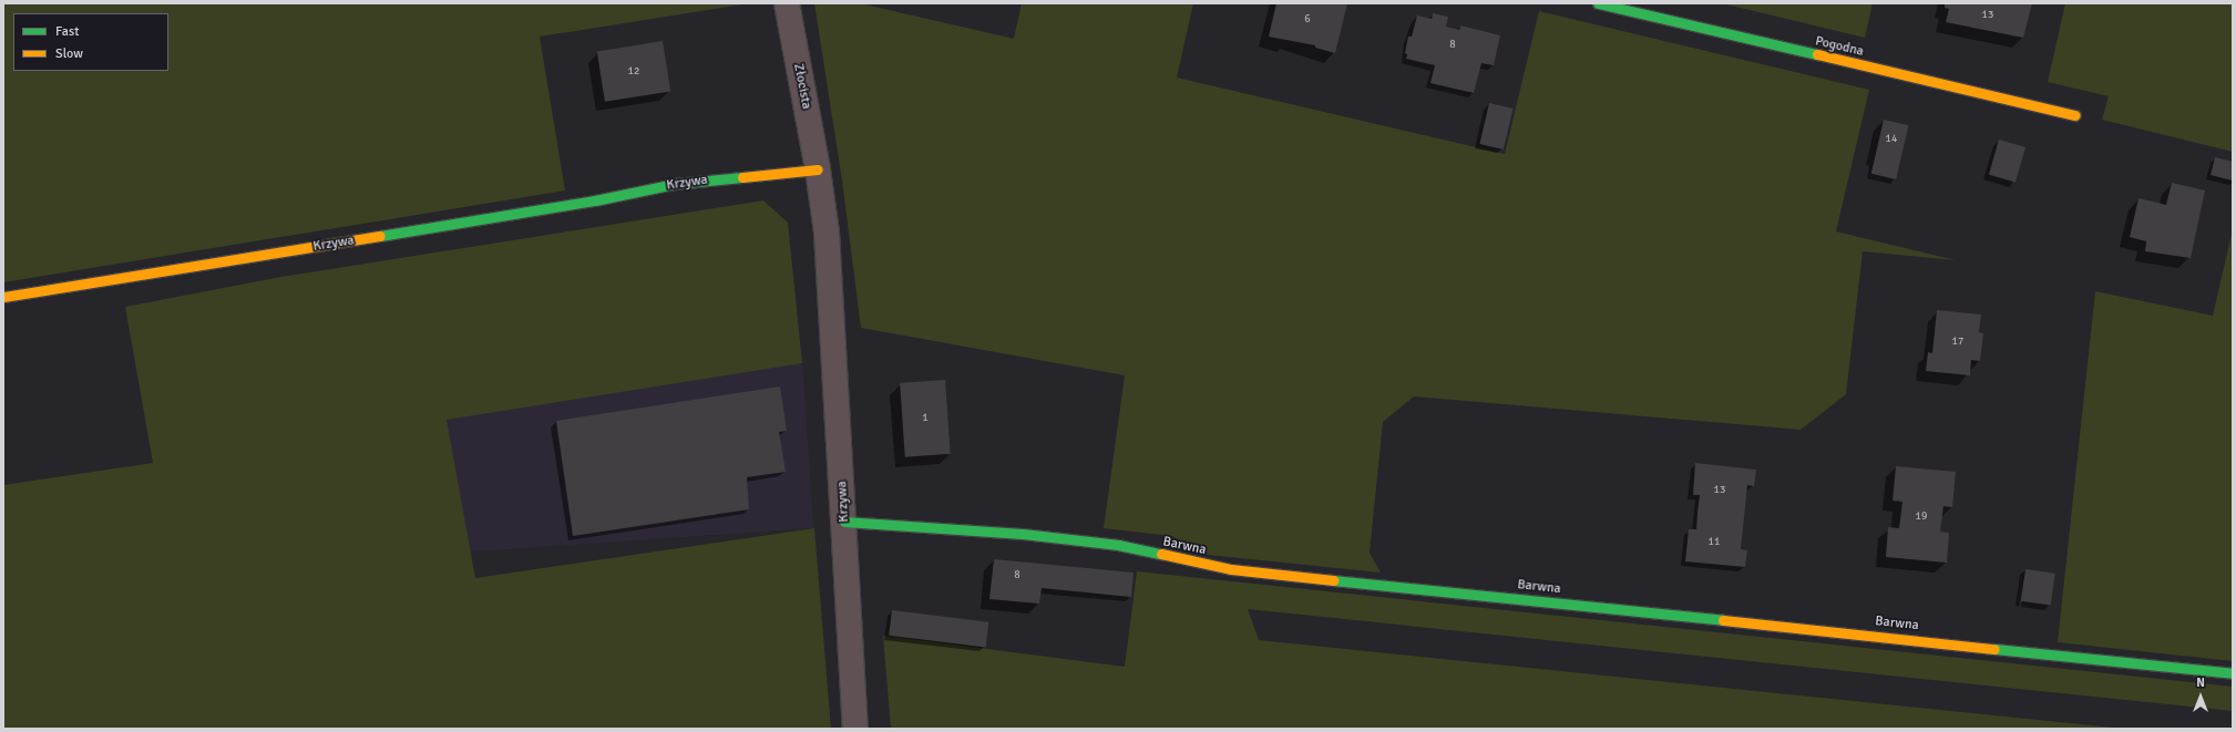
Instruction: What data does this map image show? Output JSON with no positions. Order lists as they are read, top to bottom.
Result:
{
  "streets": {
    "street": [
      "Pogodna",
      "Złocista",
      "Krzywa",
      "Barwna"
    ]
  },
  "crossings": [
    ["Złocista", "Krzywa"],
    ["Krzywa", "Barwna"]
  ],
  "house_numbers": [
    "13",
    "6",
    "8",
    "12",
    "14",
    "17",
    "1",
    "13",
    "19",
    "11",
    "8"
  ],
  "legend": ["Fast", "Slow"],
  "north": "top"
}
